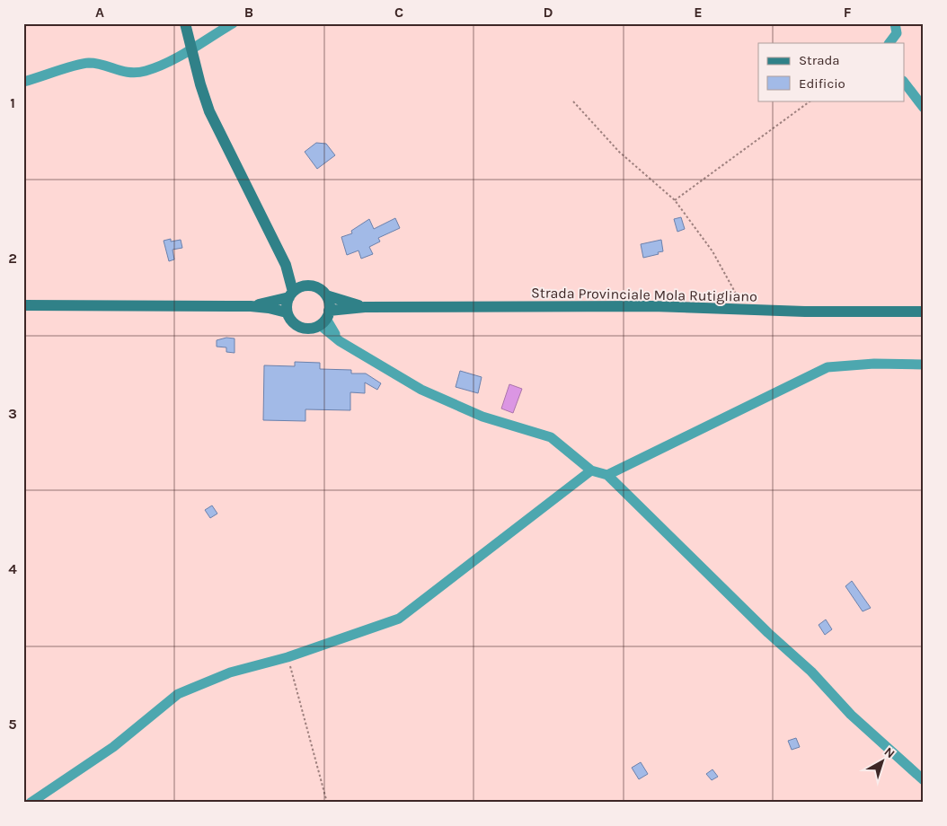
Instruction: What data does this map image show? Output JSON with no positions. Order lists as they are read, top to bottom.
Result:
{
  "streets": {
    "main road": ["Strada Provinciale Mola Rutigliano"]
  },
  "legend": ["Strada", "Edificio"],
  "north": "top right",
  "grid": {
    "columns": [
      "A",
      "B",
      "C",
      "D",
      "E",
      "F"
    ],
    "rows": [
      "1",
      "2",
      "3",
      "4",
      "5"
    ]
  }
}
